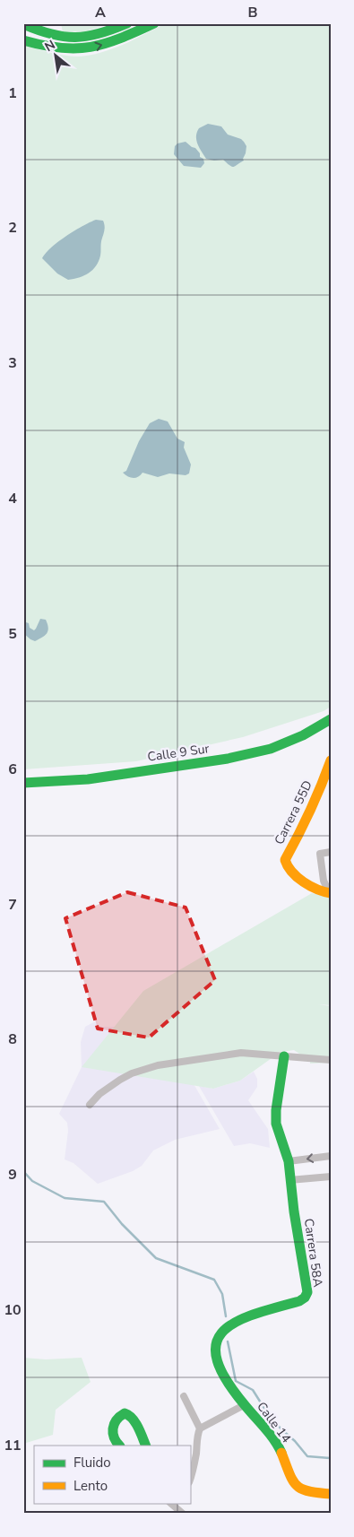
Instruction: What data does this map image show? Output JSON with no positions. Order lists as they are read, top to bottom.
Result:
{
  "streets": {
    "street": [
      "Calle 9 Sur",
      "Carrera 55D",
      "Carrera 58A",
      "Calle 14"
    ]
  },
  "crossings": [
    ["Carrera 58A", "Calle 14"]
  ],
  "legend": ["Fluido", "Lento"],
  "north": "top left",
  "grid": {
    "columns": ["A", "B"],
    "rows": [
      "1",
      "2",
      "3",
      "4",
      "5",
      "6",
      "7",
      "8",
      "9",
      "10",
      "11"
    ]
  }
}
